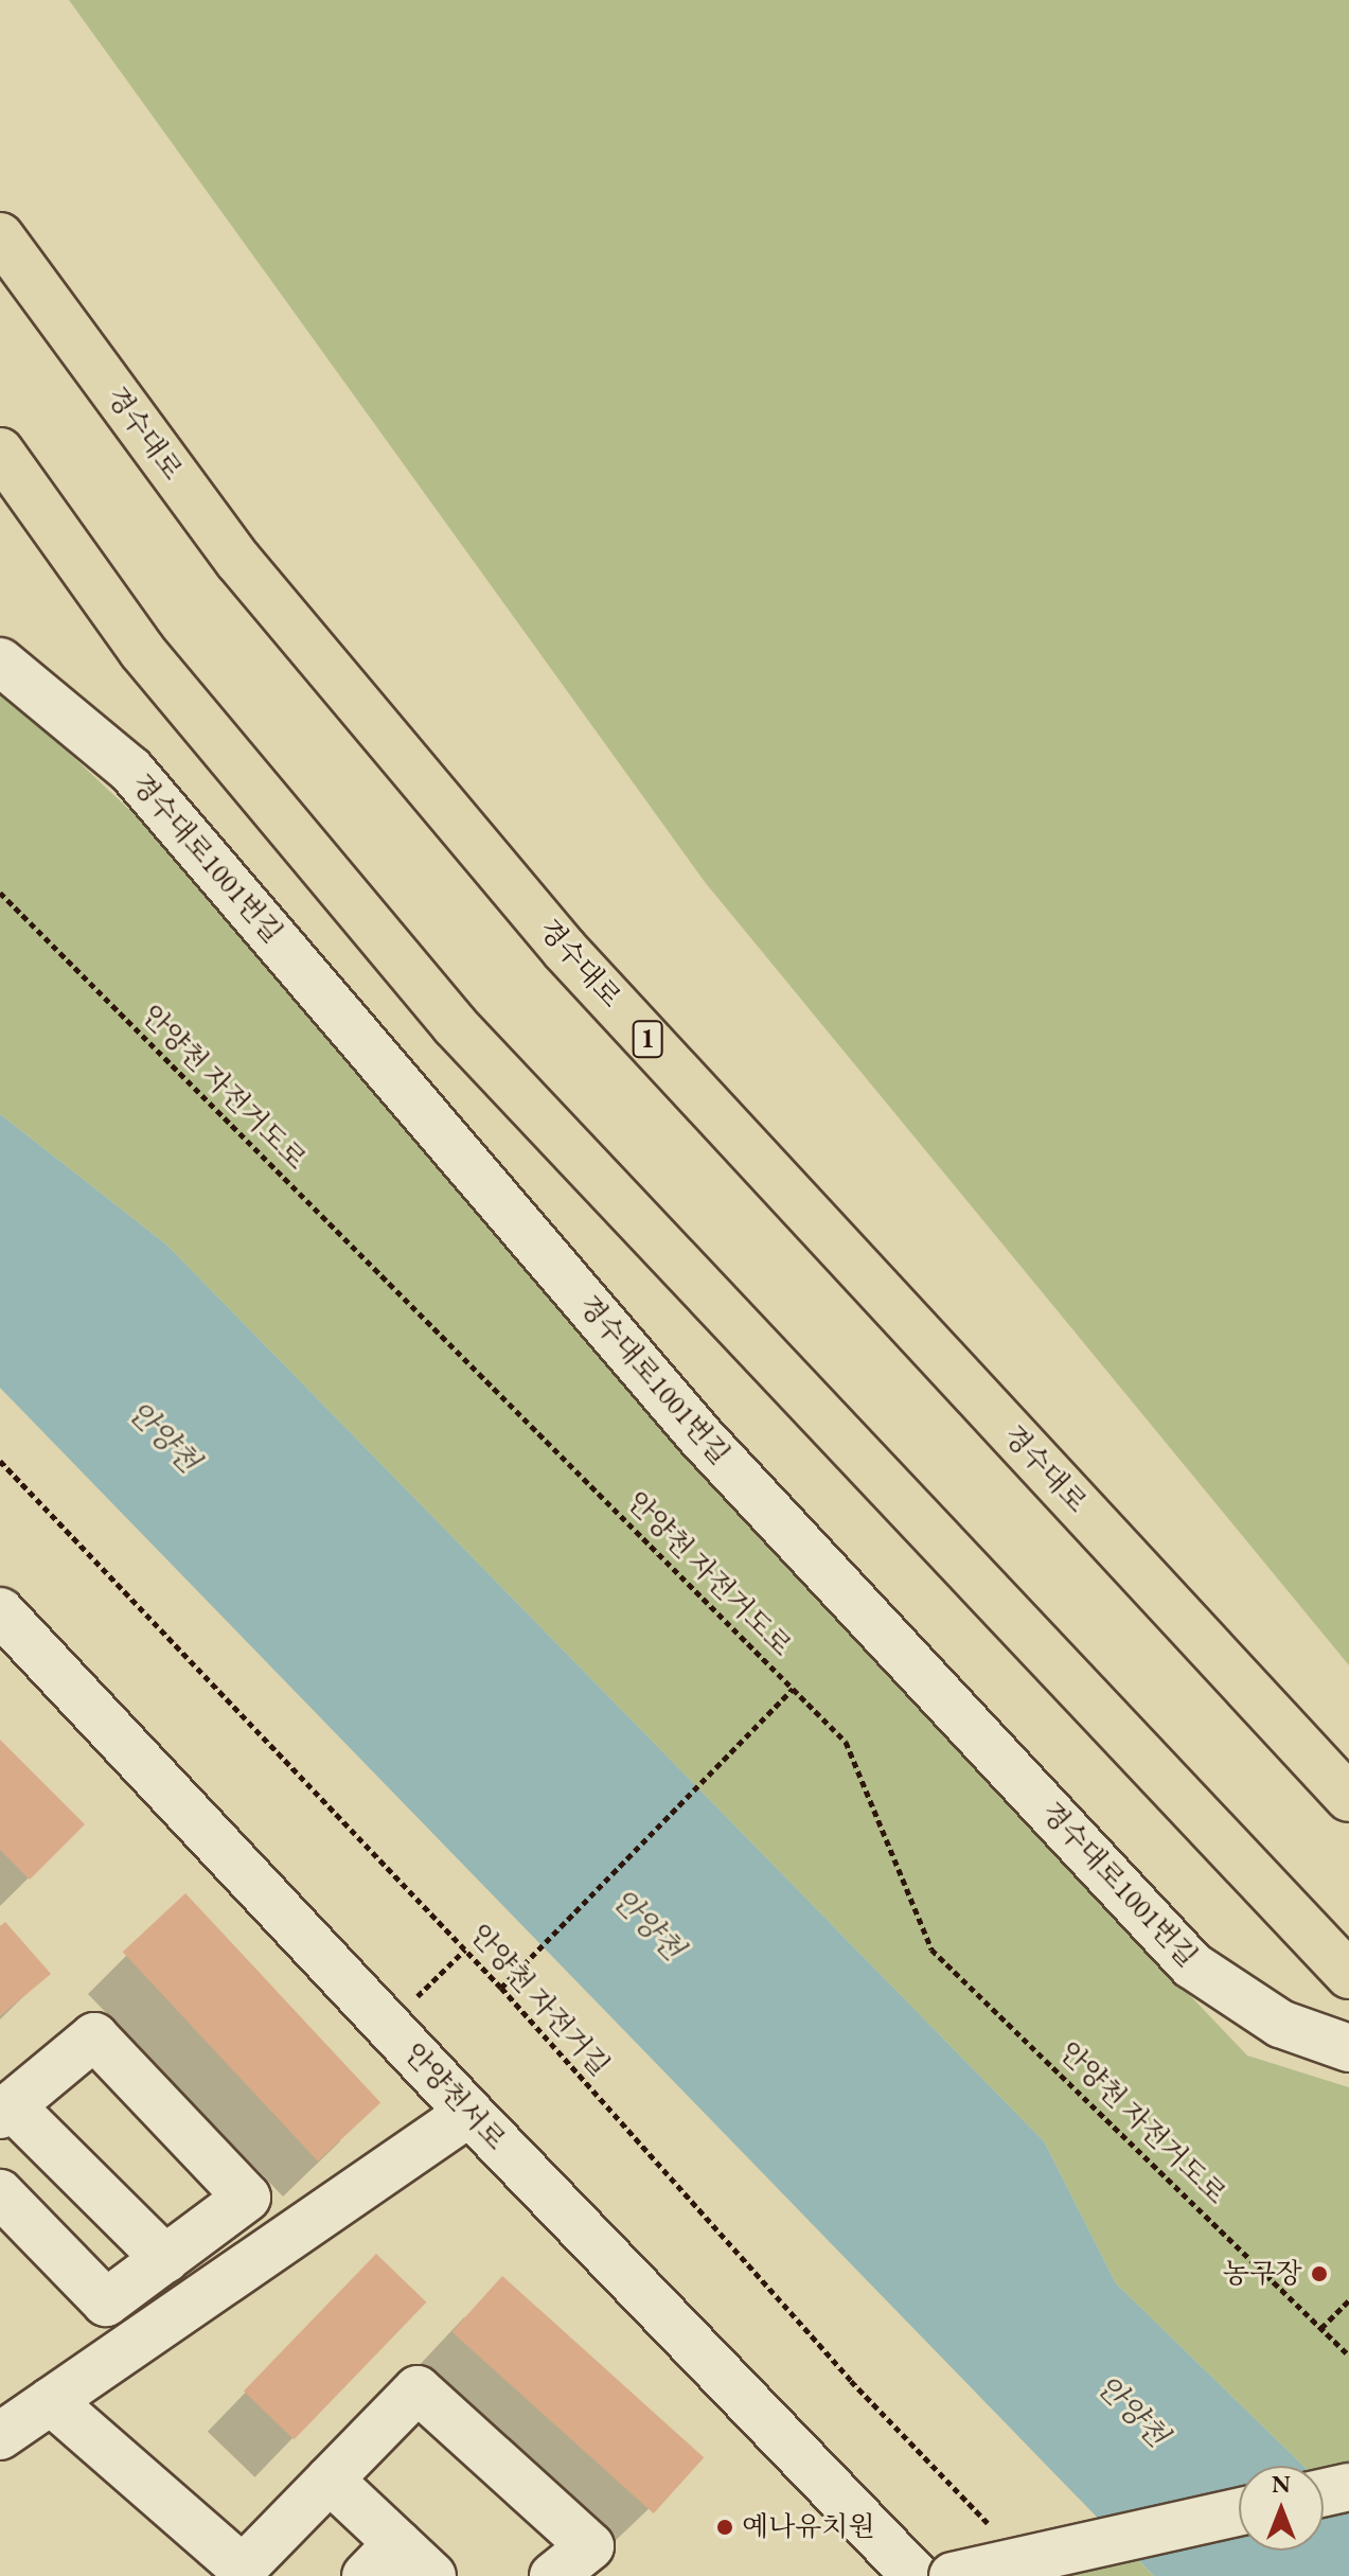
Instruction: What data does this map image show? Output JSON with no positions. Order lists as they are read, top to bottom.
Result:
{
  "streets": {
    "main road": ["경수대로", "1"],
    "street": ["경수대로1001번길", "안양천서로"],
    "path": ["안양천 자전거도로", "안양천 자전거길"]
  },
  "water": ["안양천"],
  "places": ["농구장", "예나유치원"],
  "north": "top"
}
